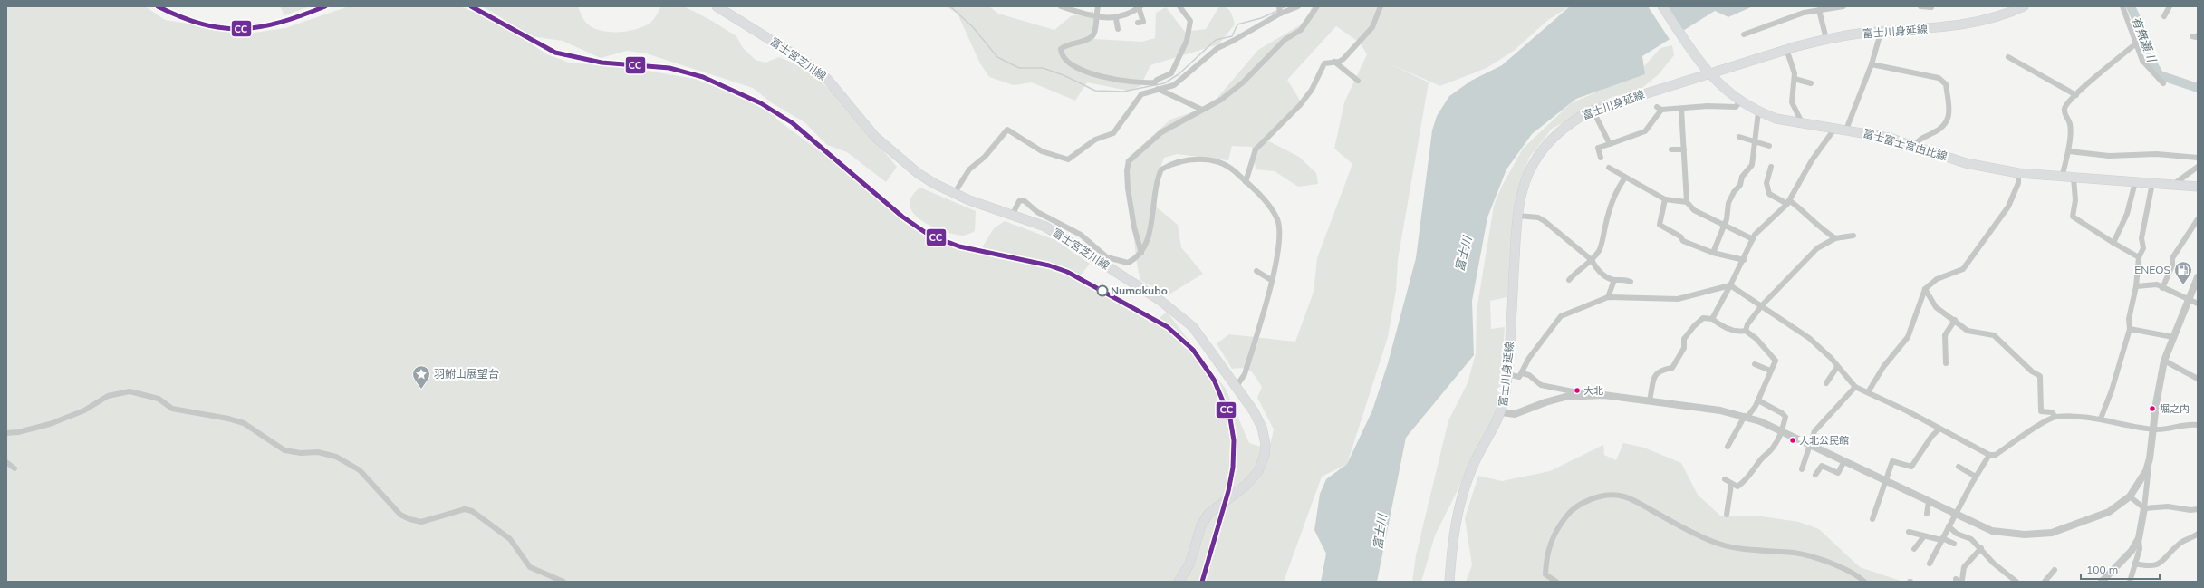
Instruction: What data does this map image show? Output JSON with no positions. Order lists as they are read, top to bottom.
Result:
{
  "streets": {
    "main road": ["富士川身延線", "富士宮芝川線", "富士富士宮由比線"]
  },
  "crossings": [
    ["富士川身延線", "富士富士宮由比線"]
  ],
  "water": ["有無瀬川", "富士川"],
  "places": {
    "fuel station": ["ENEOS"],
    "other": [
      "Numakubo",
      "大北",
      "堀之内",
      "大北公民館"
    ],
    "place": ["羽鮒山展望台"]
  },
  "lines": ["transit line CC"],
  "scale_bar": "100 m"
}
